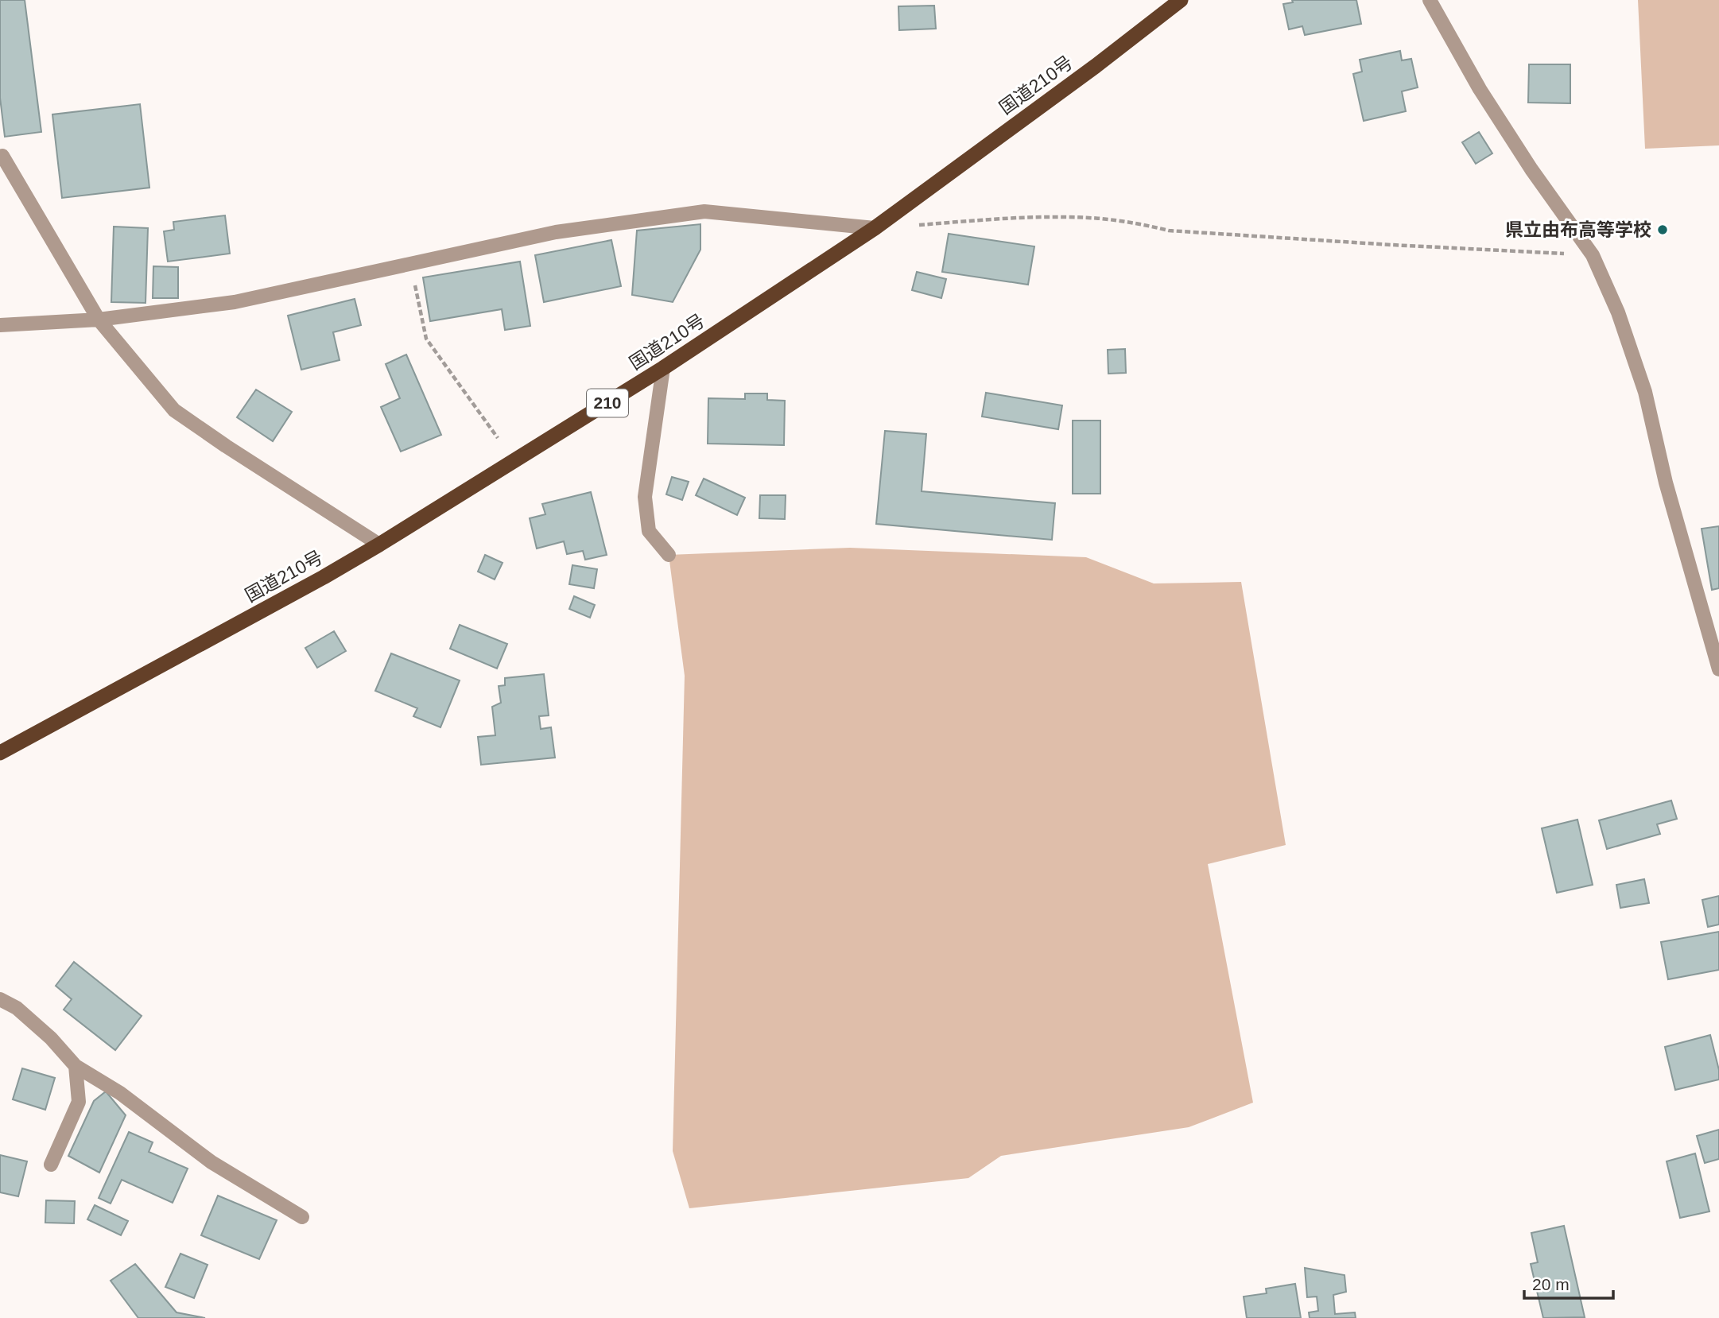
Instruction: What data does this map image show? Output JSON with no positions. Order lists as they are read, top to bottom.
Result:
{
  "streets": {
    "highway": ["国道210号", "210"]
  },
  "places": ["県立由布高等学校"],
  "scale_bar": "20 m"
}
